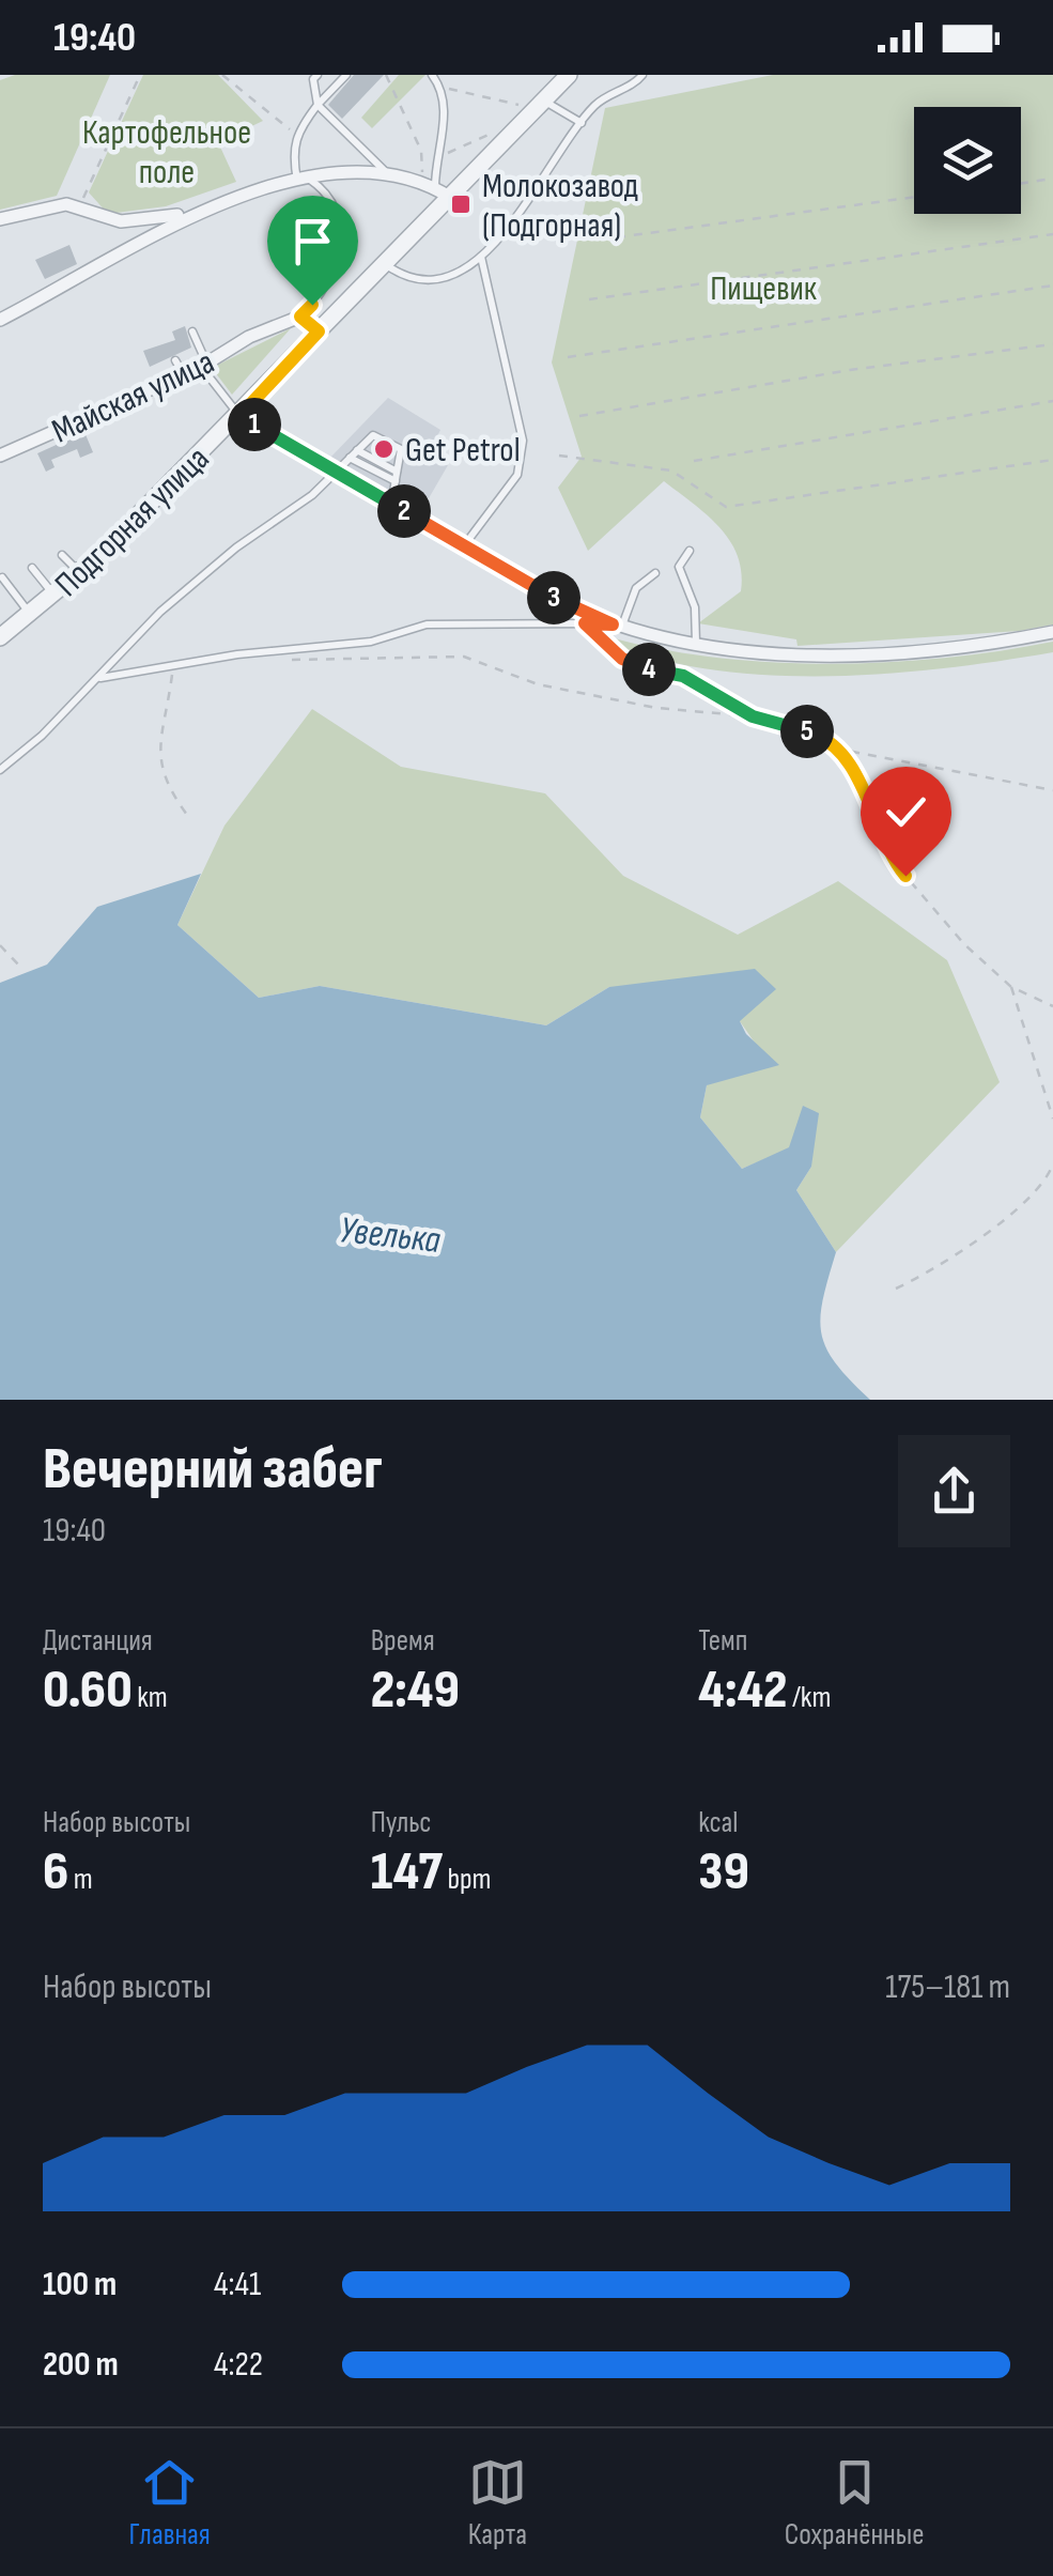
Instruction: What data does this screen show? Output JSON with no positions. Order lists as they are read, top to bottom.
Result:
{
  "streets": {
    "street": ["Майская улица", "Подгорная улица"]
  },
  "water": ["Увелька"],
  "parks": ["Картофельное поле", "Пищевик"],
  "places": {
    "transit": ["Молокозавод (Подгорная)"],
    "other": ["Get Petrol"]
  },
  "page": {
    "status": "19:40",
    "pins": [
      "1",
      "2",
      "3",
      "4",
      "5"
    ],
    "heading": ["Вечерний забег", "19:40"],
    "stats": [
      ["Дистанция", "0.60 km"],
      ["Время", "2:49"],
      ["Темп", "4:42 /km"],
      ["Набор высоты", "6 m"],
      ["Пульс", "147 bpm"],
      ["kcal", "39"]
    ],
    "chart": ["Набор высоты", "175–181 m"],
    "list": [
      {
        "name": "100 m",
        "note": "4:41"
      },
      {
        "name": "200 m",
        "note": "4:22"
      }
    ],
    "tabs": ["Главная", "Карта", "Сохранённые"]
  }
}
